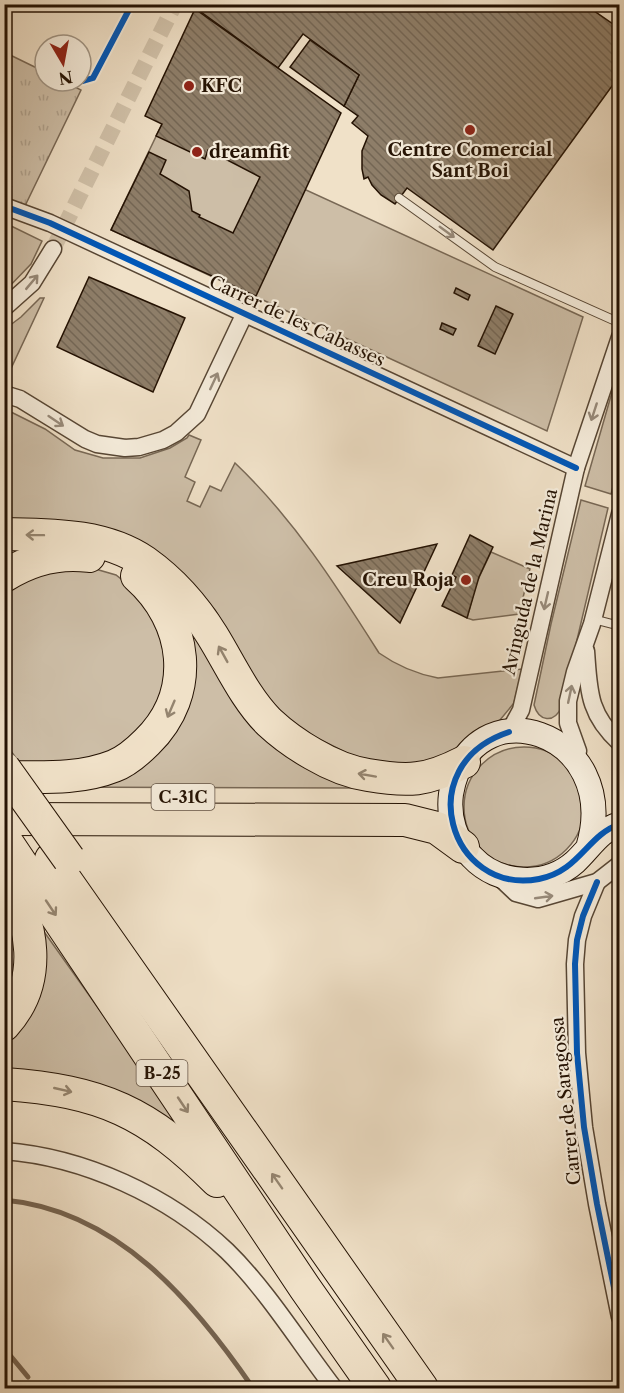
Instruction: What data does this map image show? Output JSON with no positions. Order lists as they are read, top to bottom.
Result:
{
  "streets": {
    "highway": ["C-31C", "B-25"],
    "street": ["Carrer de les Cabasses", "Avinguda de la Marina", "Carrer de Saragossa"]
  },
  "crossings": [
    ["Carrer de les Cabasses", "Avinguda de la Marina"],
    ["Avinguda de la Marina", "C-31C"],
    ["C-31C", "B-25"]
  ],
  "places": [
    "KFC",
    "Centre Comercial Sant Boi",
    "dreamfit",
    "Creu Roja"
  ],
  "north": "bottom"
}
